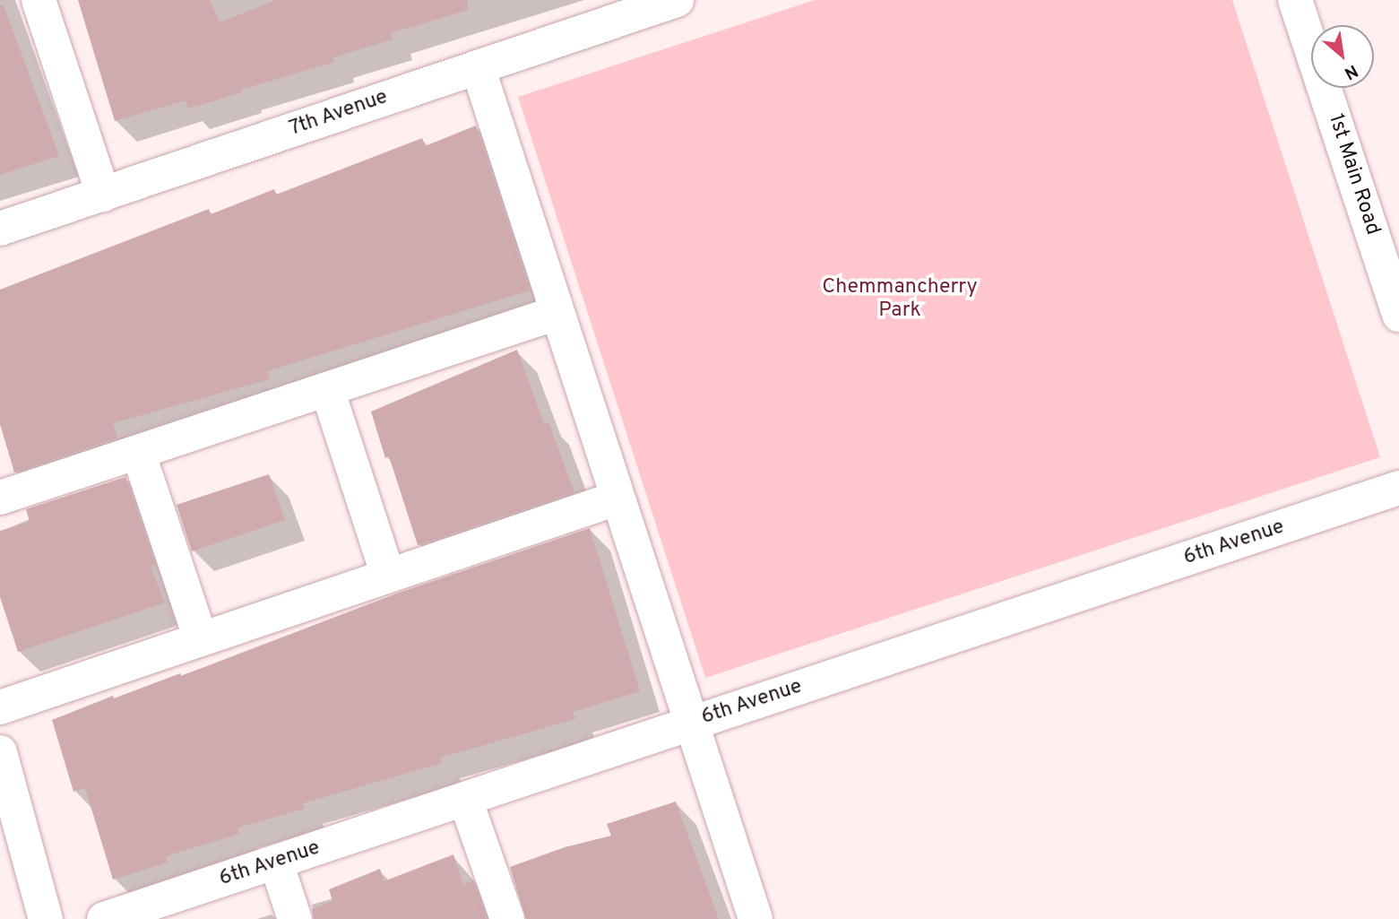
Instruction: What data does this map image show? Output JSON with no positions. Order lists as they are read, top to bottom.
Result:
{
  "streets": {
    "street": ["7th Avenue", "1st Main Road", "6th Avenue"]
  },
  "parks": ["Chemmancherry Park"],
  "north": "bottom right"
}
